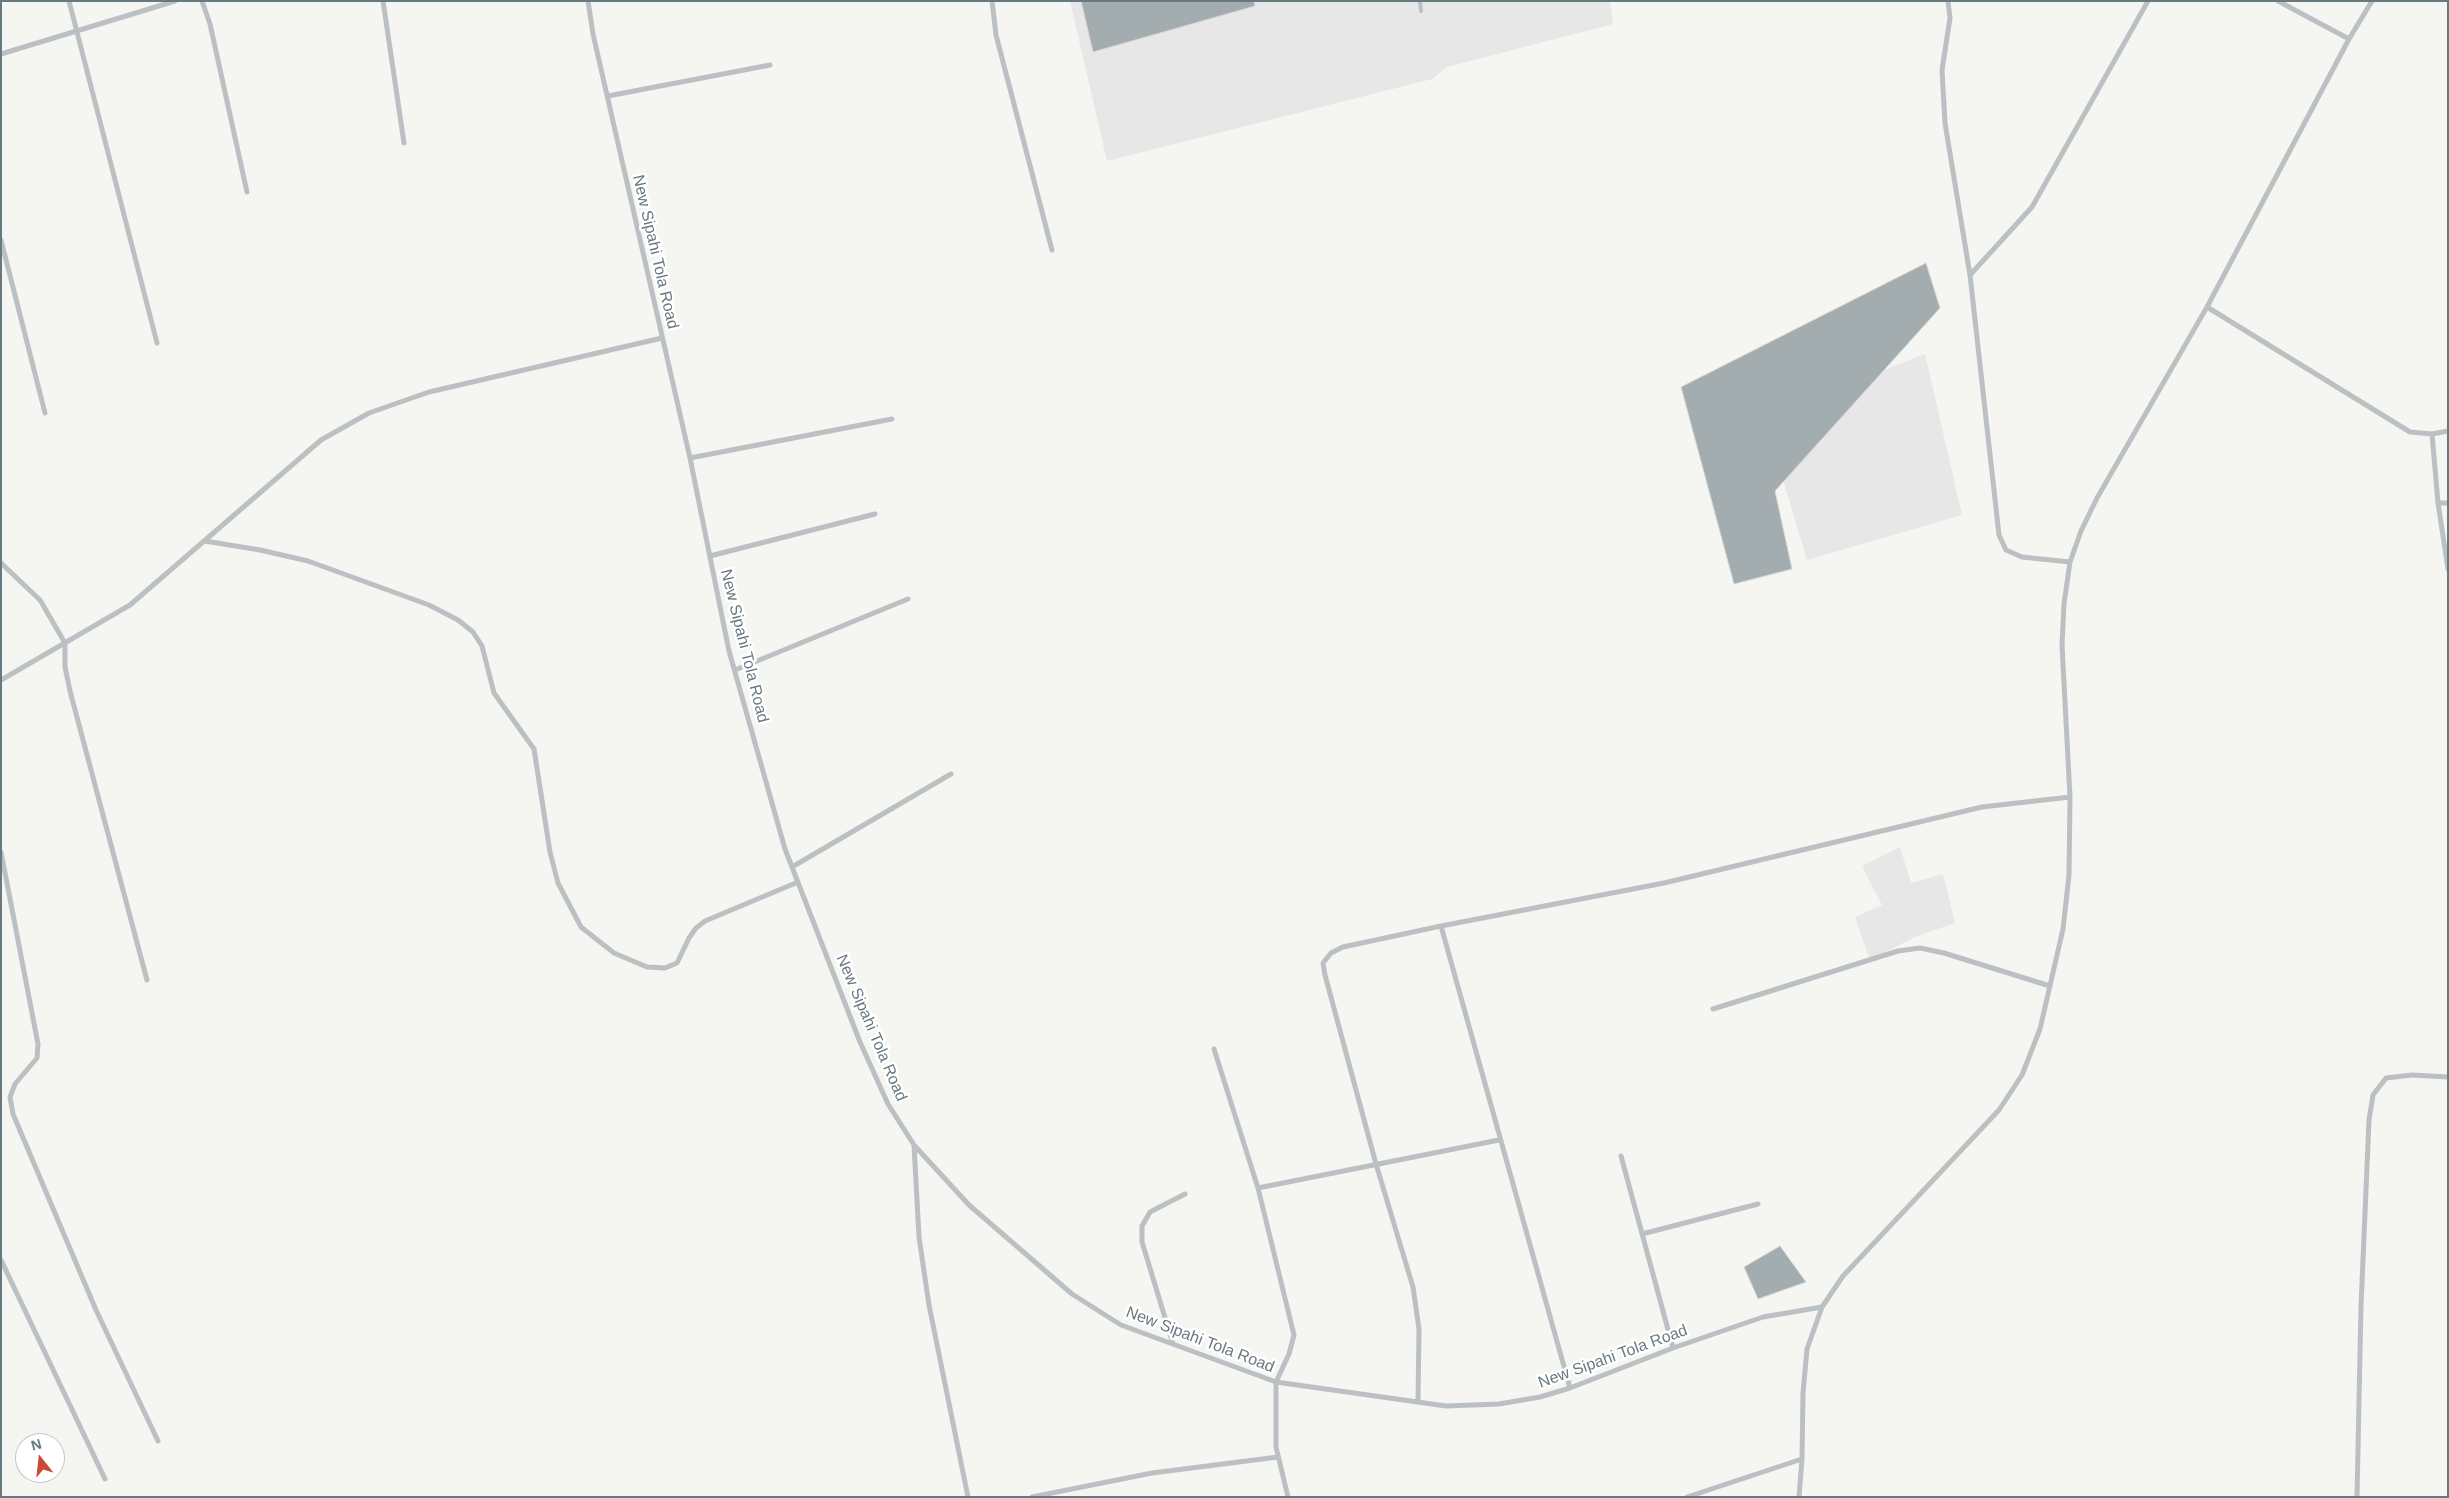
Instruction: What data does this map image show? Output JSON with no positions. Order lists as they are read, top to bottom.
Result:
{
  "streets": {
    "street": ["New Sipahi Tola Road"]
  },
  "north": "top"
}
